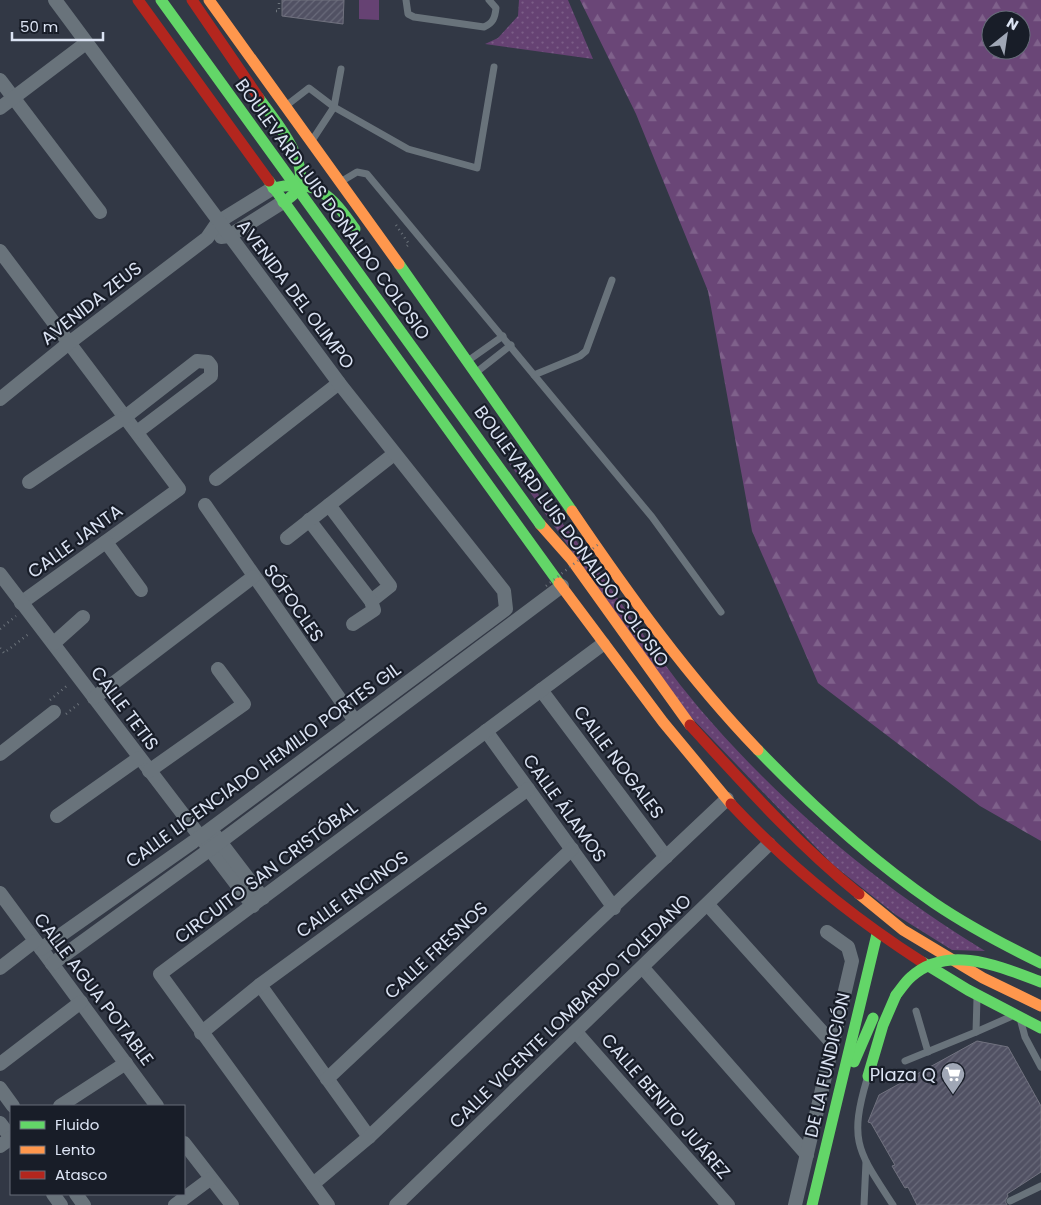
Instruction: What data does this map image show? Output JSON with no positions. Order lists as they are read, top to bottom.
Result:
{
  "streets": {
    "main road": ["BOULEVARD LUIS DONALDO COLOSIO", "DE LA FUNDICIÓN"],
    "street": [
      "AVENIDA DEL OLIMPO",
      "AVENIDA ZEUS",
      "CALLE JANTA",
      "SÓFOCLES",
      "CALLE TETIS",
      "CALLE NOGALES",
      "CALLE LICENCIADO HEMILIO PORTES GIL",
      "CALLE ÁLAMOS",
      "CIRCUITO SAN CRISTÓBAL",
      "CALLE ENCINOS",
      "CALLE FRESNOS",
      "CALLE AGUA POTABLE",
      "CALLE VICENTE LOMBARDO TOLEDANO",
      "CALLE BENITO JUÁREZ"
    ]
  },
  "crossings": [
    ["AVENIDA DEL OLIMPO", "AVENIDA ZEUS"],
    ["AVENIDA DEL OLIMPO", "CALLE LICENCIADO HEMILIO PORTES GIL"],
    ["CALLE JANTA", "CALLE TETIS"],
    ["SÓFOCLES", "CALLE LICENCIADO HEMILIO PORTES GIL"],
    ["CALLE TETIS", "CALLE LICENCIADO HEMILIO PORTES GIL"],
    ["CALLE TETIS", "CIRCUITO SAN CRISTÓBAL"],
    ["CALLE NOGALES", "CIRCUITO SAN CRISTÓBAL"],
    ["CALLE LICENCIADO HEMILIO PORTES GIL", "CALLE AGUA POTABLE"],
    ["CALLE ÁLAMOS", "CIRCUITO SAN CRISTÓBAL"],
    ["CALLE ÁLAMOS", "CALLE ENCINOS"],
    ["CALLE ÁLAMOS", "CALLE FRESNOS"],
    ["CIRCUITO SAN CRISTÓBAL", "CALLE ENCINOS"],
    ["CALLE VICENTE LOMBARDO TOLEDANO", "CALLE BENITO JUÁREZ"]
  ],
  "places": {
    "supermarket": ["Plaza Q"]
  },
  "legend": ["Fluido", "Lento", "Atasco"],
  "scale_bar": "50 m",
  "north": "top right"
}
